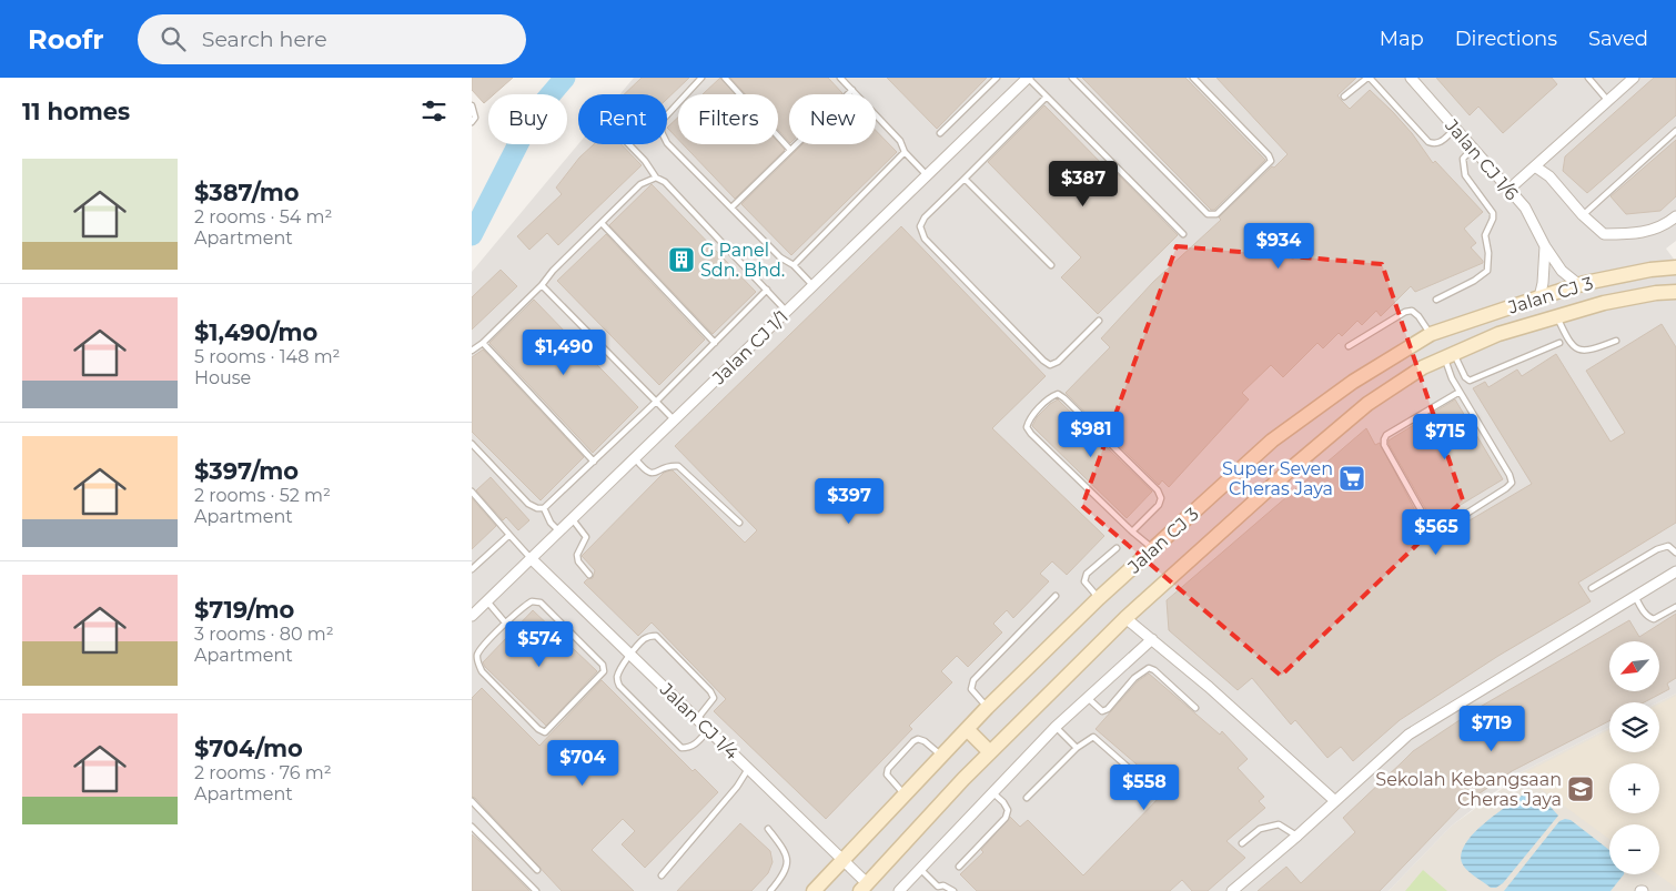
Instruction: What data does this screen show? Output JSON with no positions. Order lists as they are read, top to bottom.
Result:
{
  "streets": {
    "street": [
      "Jalan CJ 1/6",
      "Jalan CJ 3",
      "Jalan CJ 1/1",
      "Jalan CJ 1/4"
    ]
  },
  "crossings": [
    ["Jalan CJ 1/6", "Jalan CJ 3"],
    ["Jalan CJ 3", "Jalan CJ 1/4"],
    ["Jalan CJ 1/1", "Jalan CJ 1/4"]
  ],
  "places": {
    "building": ["G Panel Sdn. Bhd."],
    "supermarket": ["Super Seven Cheras Jaya"],
    "school or university": ["Sekolah Kebangsaan Cheras Jaya"]
  },
  "north": "bottom left",
  "page": {
    "header": "Roofr",
    "search": "Search here",
    "nav": ["Map", "Directions", "Saved"],
    "heading": "11 homes",
    "chip": [
      "Buy",
      "Rent",
      "Filters",
      "New"
    ],
    "list": [
      {
        "name": "$387/mo",
        "note": "2 rooms · 54 m² · Apartment"
      },
      {
        "name": "$1,490/mo",
        "note": "5 rooms · 148 m² · House"
      },
      {
        "name": "$397/mo",
        "note": "2 rooms · 52 m² · Apartment"
      },
      {
        "name": "$719/mo",
        "note": "3 rooms · 80 m² · Apartment"
      },
      {
        "name": "$704/mo",
        "note": "2 rooms · 76 m² · Apartment"
      }
    ],
    "price": [
      "$387",
      "$934",
      "$1,490",
      "$981",
      "$715",
      "$397",
      "$565",
      "$574",
      "$719",
      "$704",
      "$558"
    ],
    "map_buttons": ["+", "−"]
  }
}
